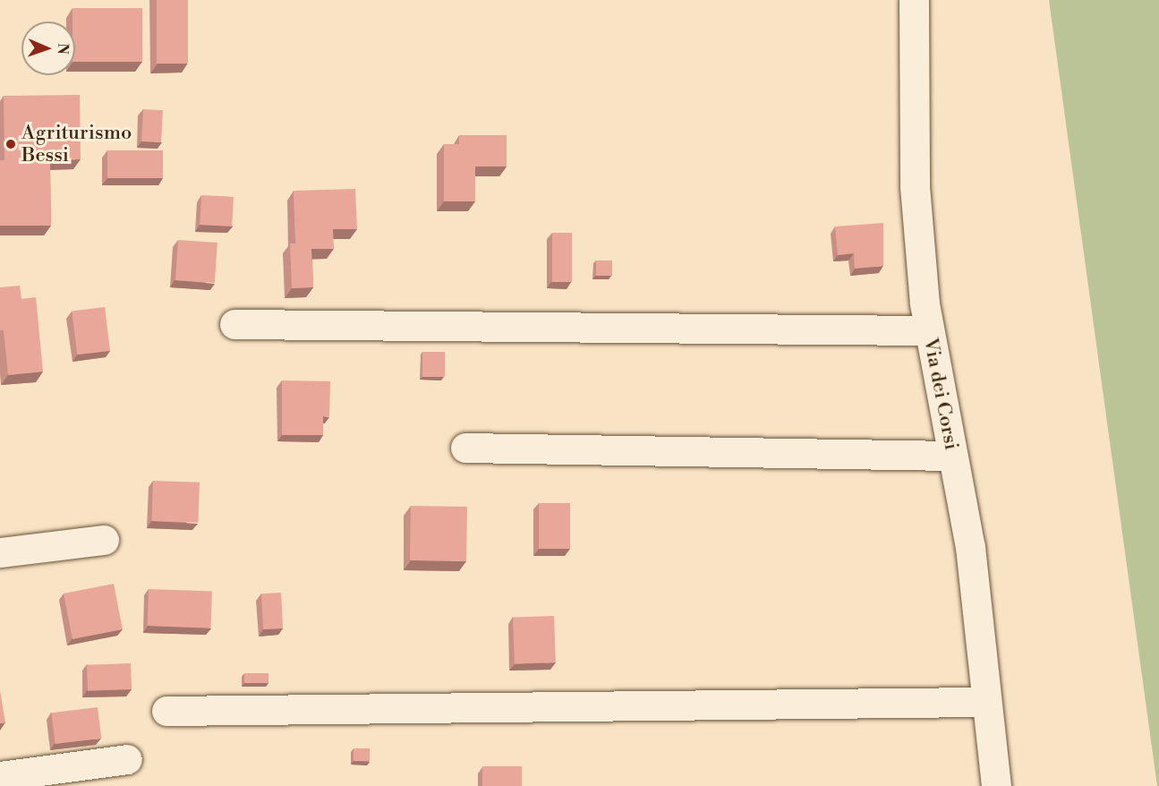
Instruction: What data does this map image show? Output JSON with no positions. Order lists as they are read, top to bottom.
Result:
{
  "streets": {
    "street": ["Via dei Corsi"]
  },
  "places": ["Agriturismo Bessi"],
  "north": "right"
}
